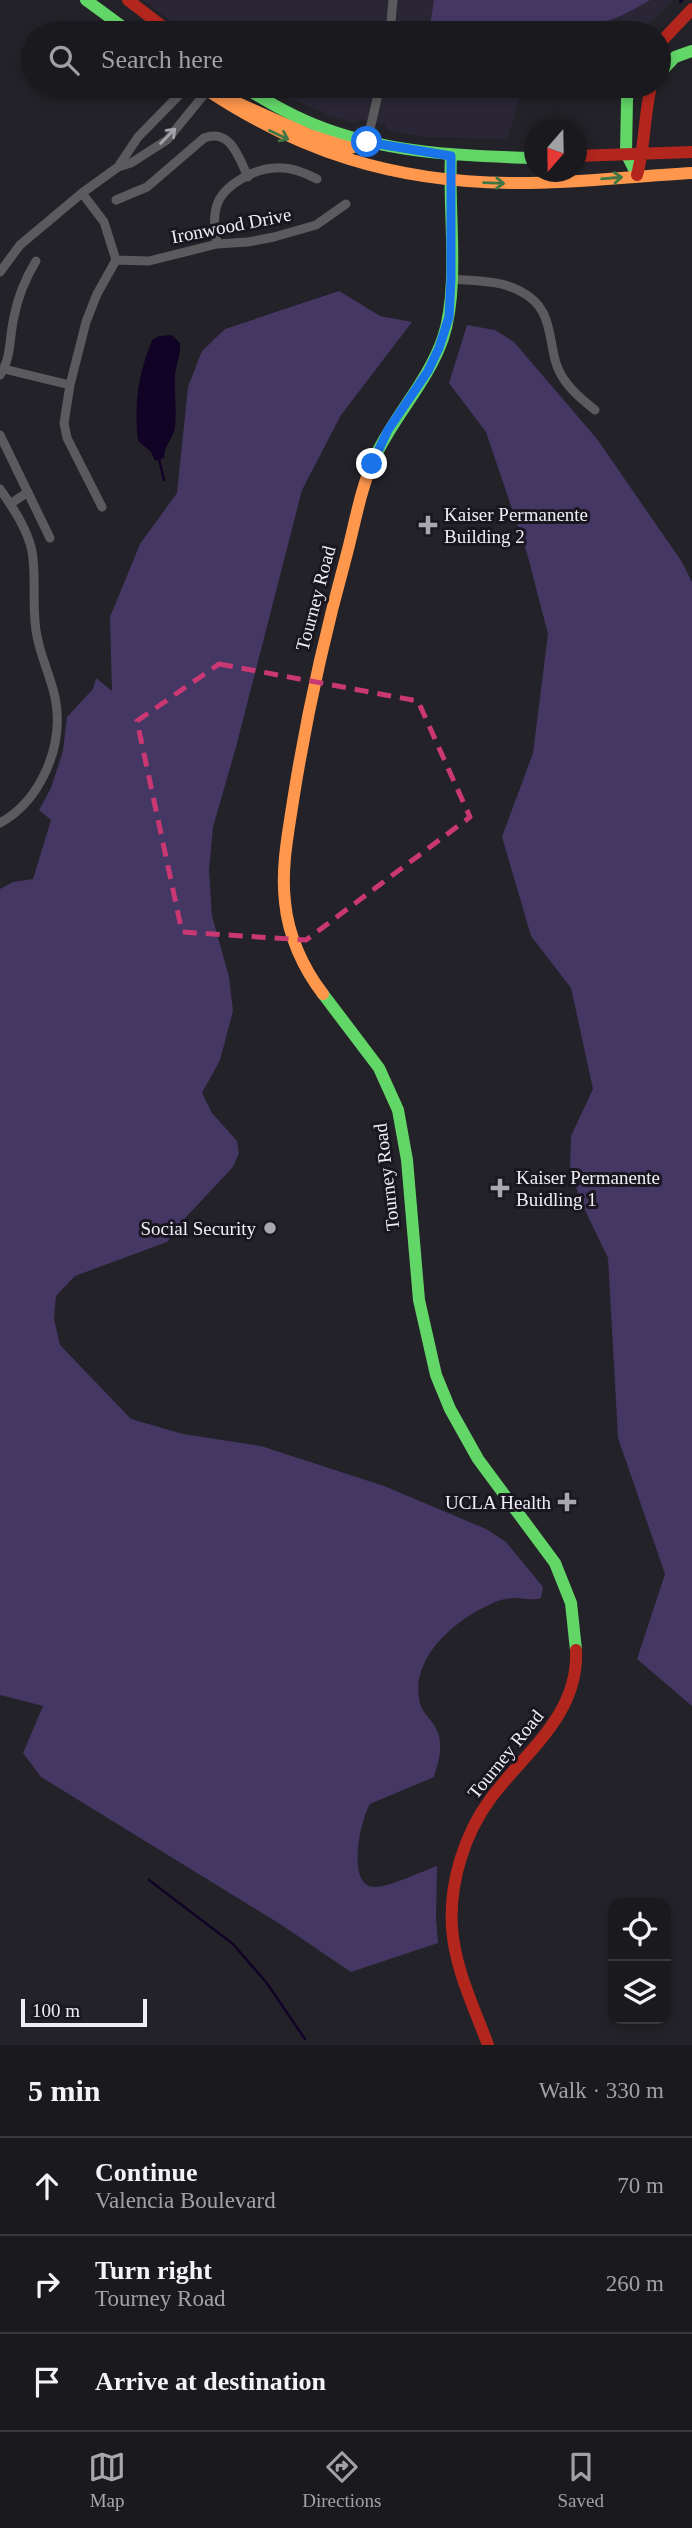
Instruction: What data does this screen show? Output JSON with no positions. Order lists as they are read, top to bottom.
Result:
{
  "streets": {
    "main road": ["Tourney Road"],
    "street": ["Ironwood Drive"]
  },
  "places": {
    "health": ["Kaiser Permanente Building 2", "Kaiser Permanente Buidling 1", "UCLA Health"],
    "other": ["Social Security"]
  },
  "scale_bar": "100 m",
  "north": "bottom",
  "page": {
    "search": "Search here",
    "scale": "100 m",
    "heading": ["5 min", "Walk · 330 m"],
    "list": [
      ["Continue", "Valencia Boulevard", "70 m"],
      ["Turn right", "Tourney Road", "260 m"],
      "Arrive at destination"
    ],
    "nav": ["Map", "Directions", "Saved"]
  }
}
